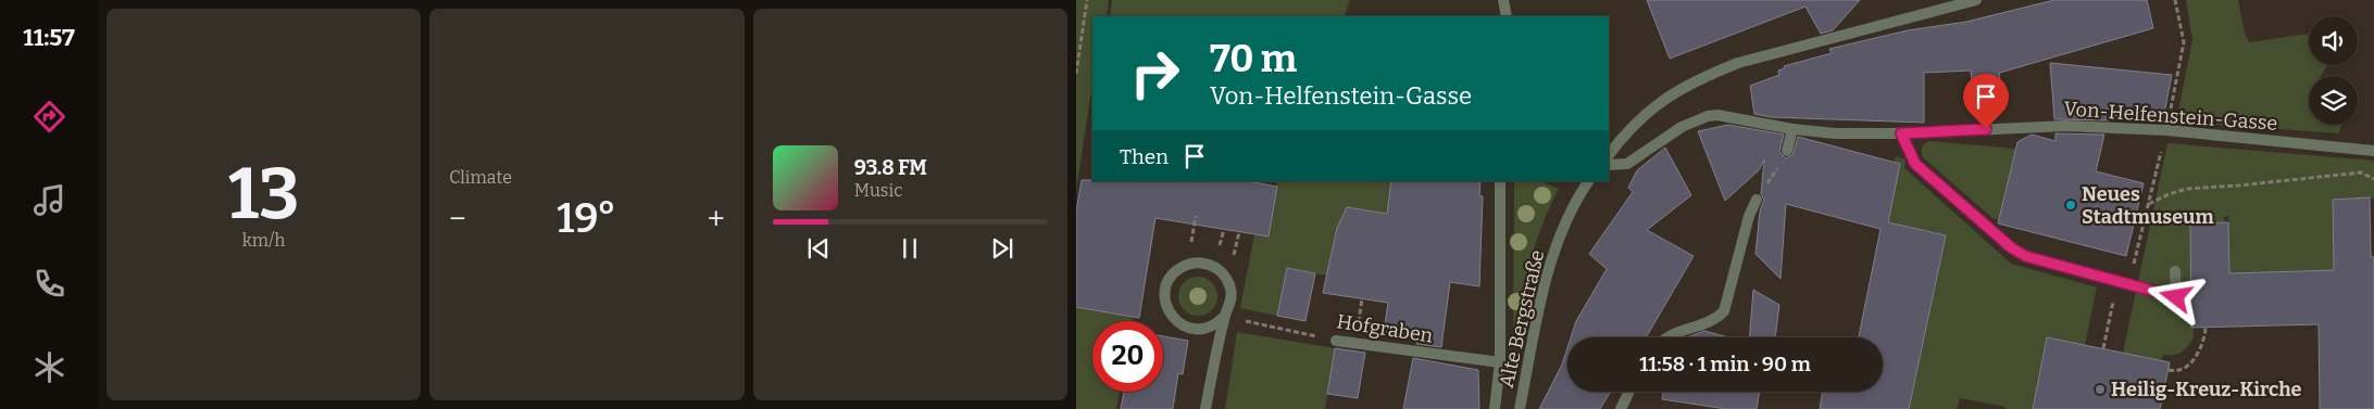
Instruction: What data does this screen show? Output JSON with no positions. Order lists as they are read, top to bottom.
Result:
{
  "streets": {
    "street": ["Von-Helfenstein-Gasse", "Alte Bergstraße", "Hofgraben"]
  },
  "places": ["Neues Stadtmuseum", "Heilig-Kreuz-Kirche"],
  "page": {
    "tabs": "11:57",
    "tile": [
      ["13", "km/h"],
      "Climate"
    ],
    "turn": ["70 m", "Von-Helfenstein-Gasse"],
    "then": "Then",
    "song": ["93.8 FM", "Music"],
    "heat": ["−", "19°", "+"],
    "limit": "20",
    "trip": "11:58 · 1 min · 90 m"
  }
}
